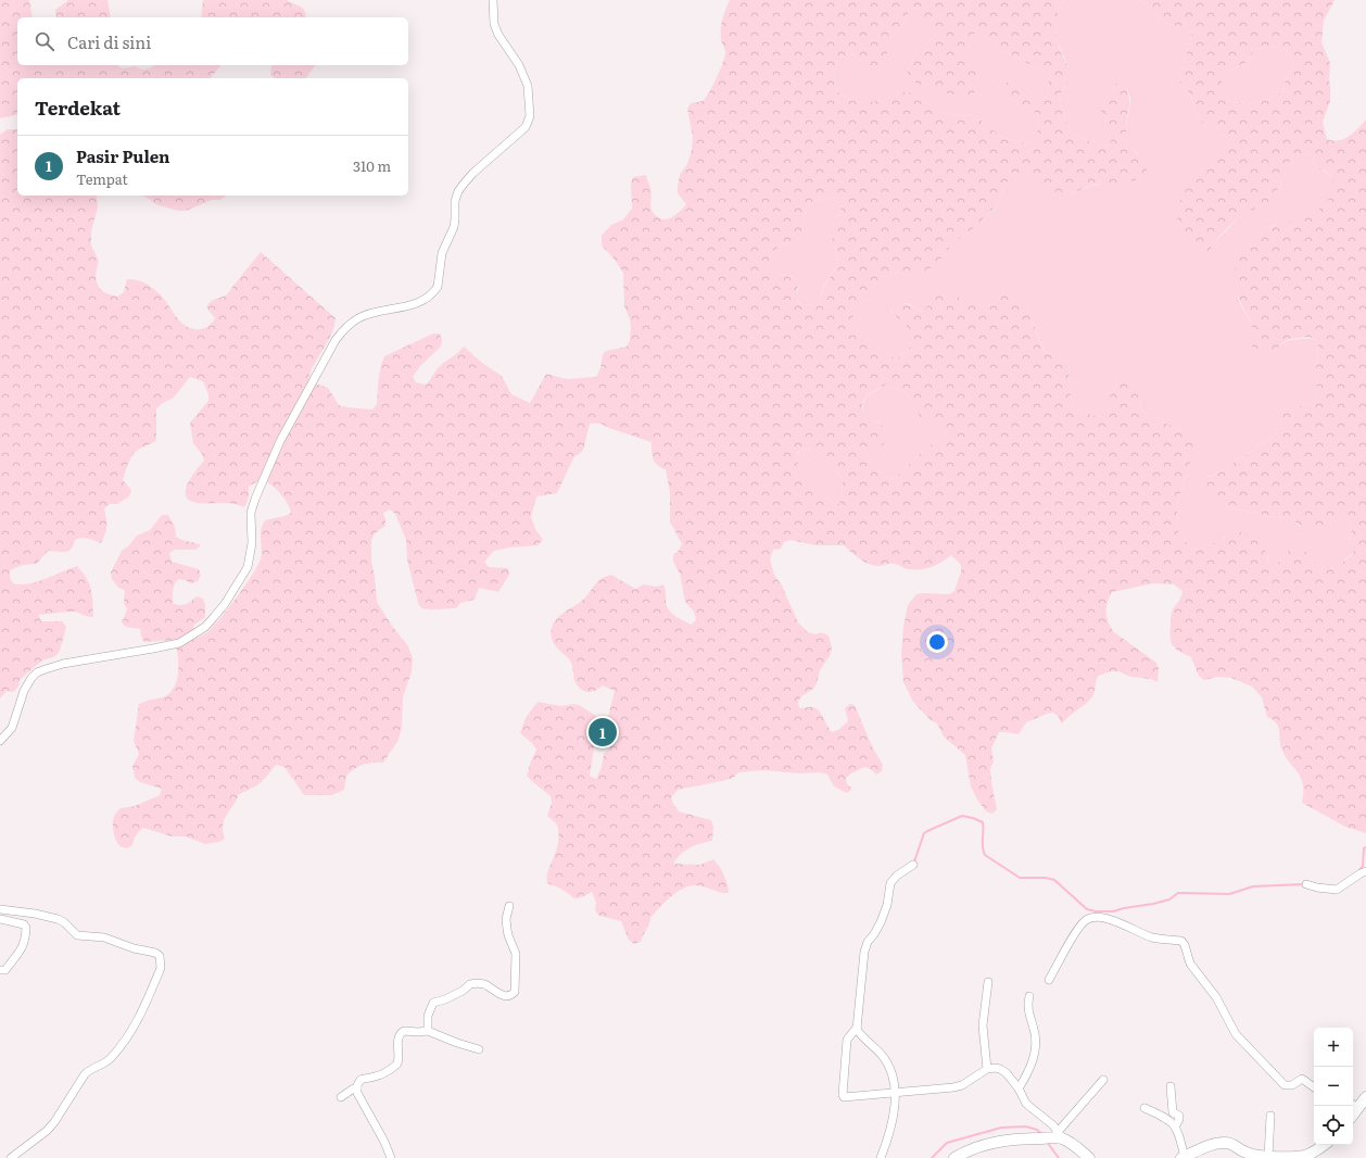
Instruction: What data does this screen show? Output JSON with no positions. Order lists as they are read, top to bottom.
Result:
{
  "page": {
    "search": "Cari di sini",
    "heading": "Terdekat",
    "list": [
      {
        "mark": "1",
        "name": "Pasir Pulen",
        "note": "Tempat",
        "value": "310 m"
      }
    ],
    "pins": "1",
    "map_buttons": ["+", "−"]
  }
}
